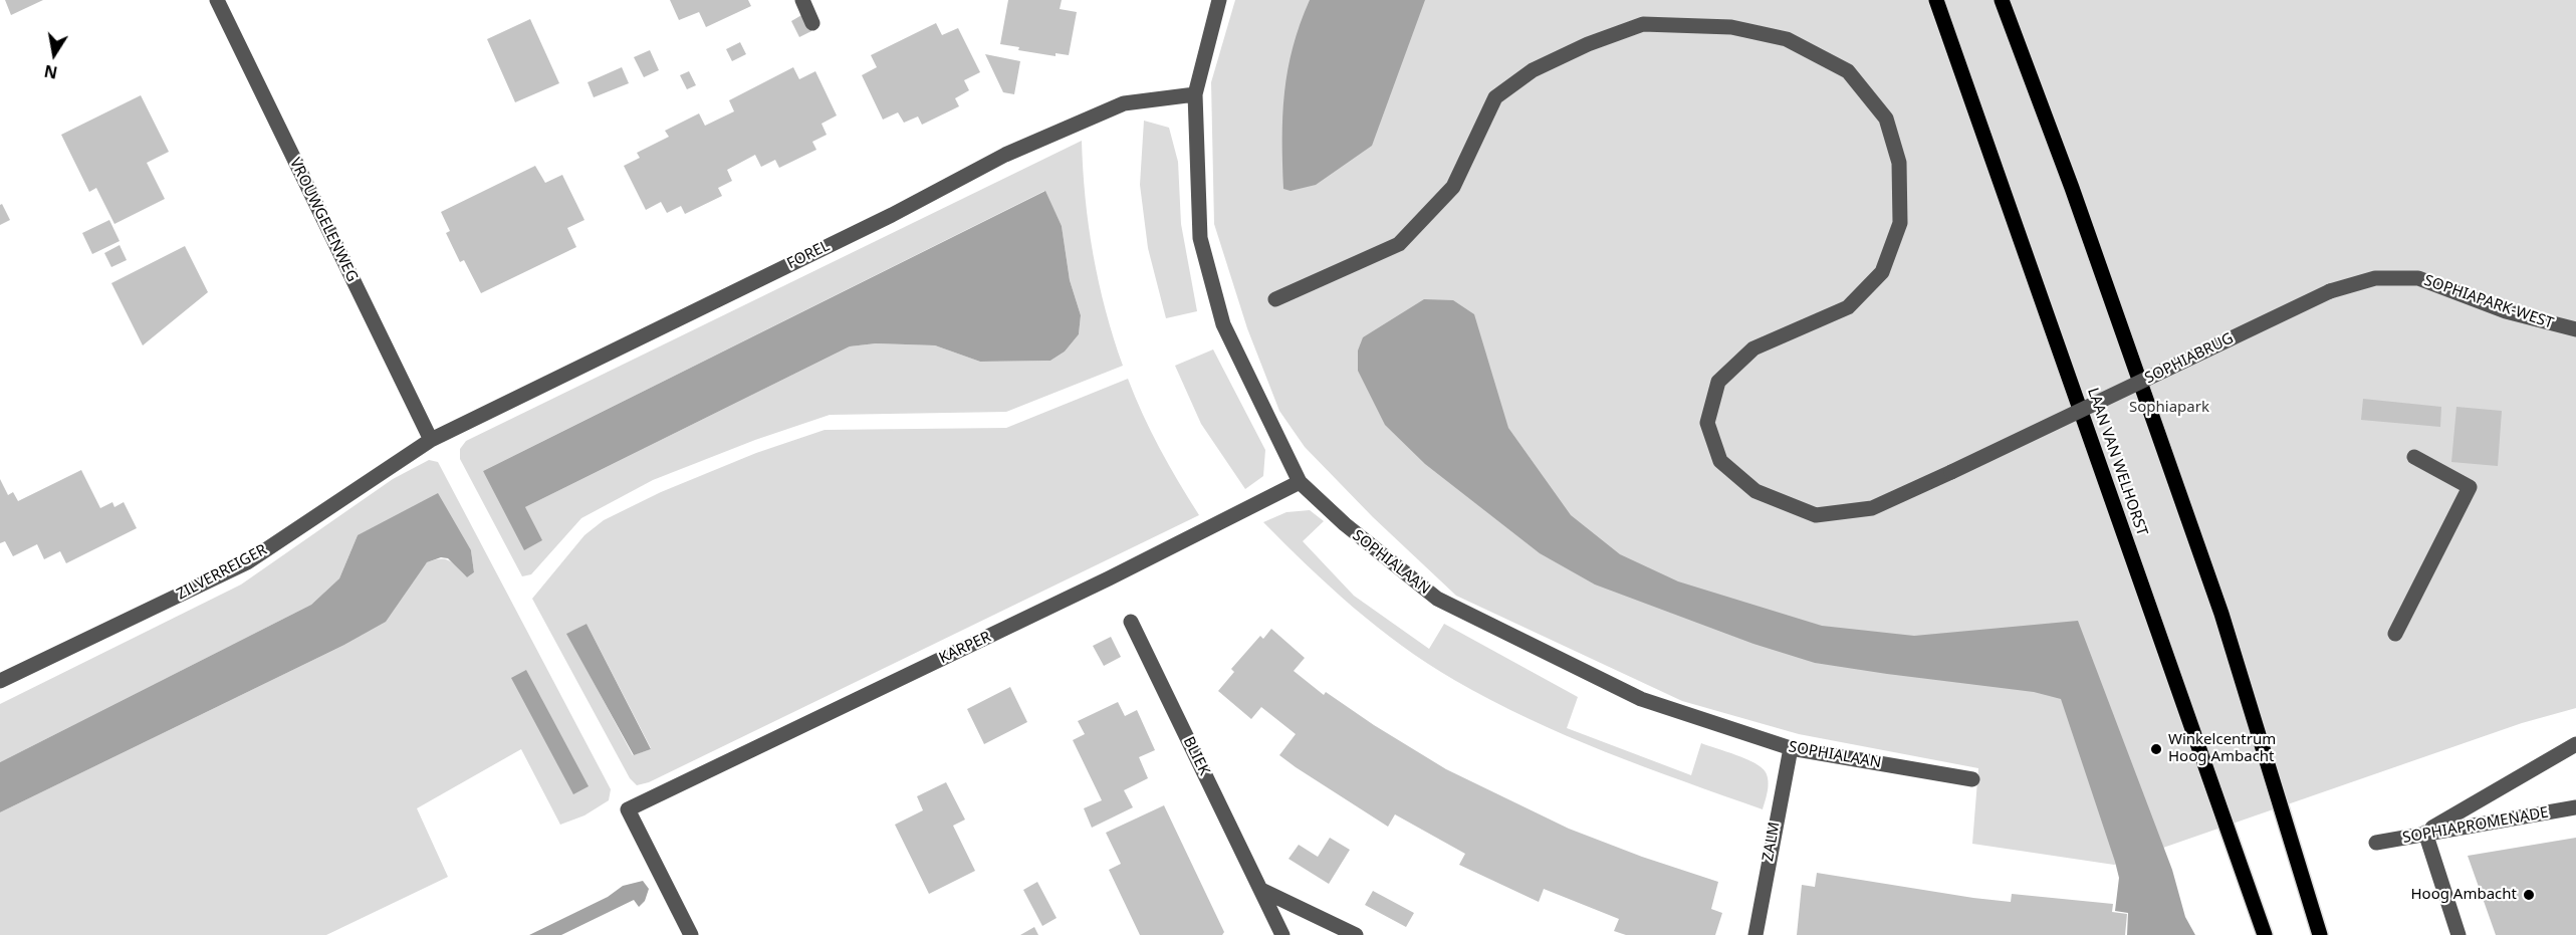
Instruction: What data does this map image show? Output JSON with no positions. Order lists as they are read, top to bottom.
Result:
{
  "streets": {
    "main road": ["LAAN VAN WELHORST"],
    "street": [
      "VROUWGELENWEG",
      "FOREL",
      "SOPHIAPARK-WEST",
      "SOPHIABRUG",
      "SOPHIALAAN",
      "ZILVERREIGER",
      "KARPER",
      "BLIEK",
      "SOPHIAPROMENADE",
      "ZALM"
    ]
  },
  "crossings": [
    ["VROUWGELENWEG", "FOREL"],
    ["VROUWGELENWEG", "ZILVERREIGER"],
    ["FOREL", "SOPHIALAAN"],
    ["FOREL", "ZILVERREIGER"],
    ["SOPHIAPARK-WEST", "SOPHIABRUG"],
    ["SOPHIALAAN", "KARPER"],
    ["SOPHIALAAN", "ZALM"]
  ],
  "parks": ["Sophiapark"],
  "places": ["Winkelcentrum Hoog Ambacht", "Hoog Ambacht"],
  "north": "bottom"
}
